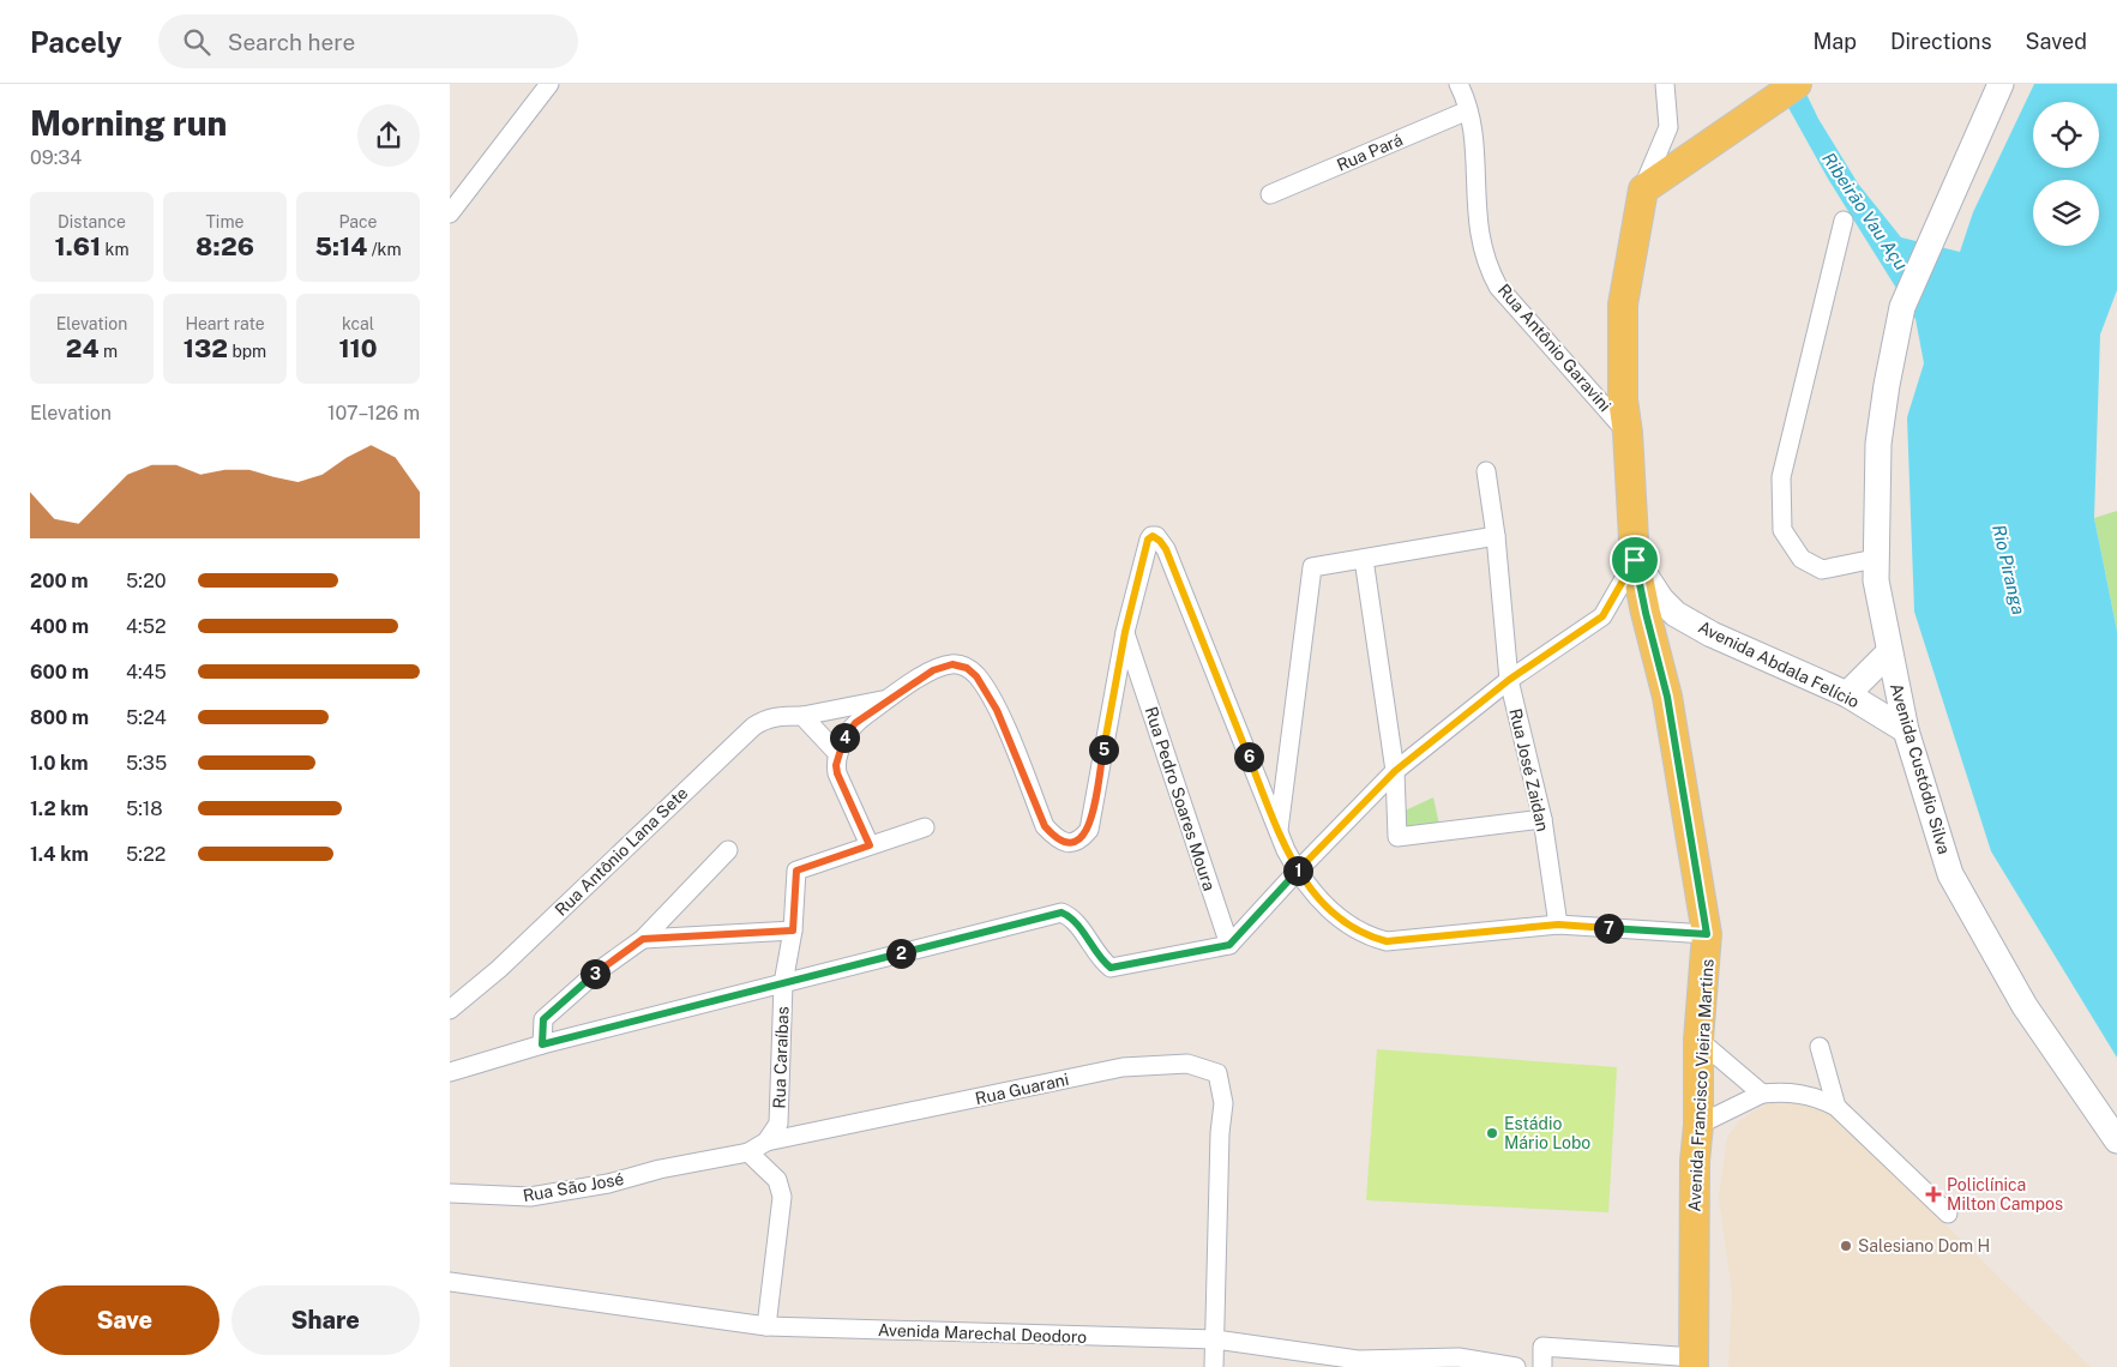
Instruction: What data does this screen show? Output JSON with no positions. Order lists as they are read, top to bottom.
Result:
{
  "streets": {
    "main road": ["Avenida Abdala Felício", "Avenida Custódio Silva", "Avenida Francisco Vieira Martins"],
    "street": [
      "Rua Pará",
      "Rua Antônio Garavini",
      "Rua José Zaidan",
      "Rua Pedro Soares Moura",
      "Rua Antônio Lana Sete",
      "Rua Caraíbas",
      "Rua Guarani",
      "Rua São José",
      "Avenida Marechal Deodoro"
    ]
  },
  "crossings": [
    ["Rua Pará", "Rua Antônio Garavini"],
    ["Avenida Abdala Felício", "Avenida Custódio Silva"],
    ["Avenida Abdala Felício", "Avenida Francisco Vieira Martins"],
    ["Rua Caraíbas", "Rua Guarani"],
    ["Rua Guarani", "Avenida Marechal Deodoro"]
  ],
  "water": ["Ribeirão Vau Açu", "Rio Piranga"],
  "places": {
    "other": ["Estádio Mário Lobo", "Salesiano Dom H"],
    "health": ["Policlínica Milton Campos"]
  },
  "page": {
    "header": "Pacely",
    "search": "Search here",
    "nav": ["Map", "Directions", "Saved"],
    "heading": ["Morning run", "09:34"],
    "stats": [
      ["Distance", "1.61 km"],
      ["Time", "8:26"],
      ["Pace", "5:14 /km"],
      ["Elevation", "24 m"],
      ["Heart rate", "132 bpm"],
      ["kcal", "110"]
    ],
    "chart": ["Elevation", "107–126 m"],
    "list": [
      {
        "name": "200 m",
        "note": "5:20"
      },
      {
        "name": "400 m",
        "note": "4:52"
      },
      {
        "name": "600 m",
        "note": "4:45"
      },
      {
        "name": "800 m",
        "note": "5:24"
      },
      {
        "name": "1.0 km",
        "note": "5:35"
      },
      {
        "name": "1.2 km",
        "note": "5:18"
      },
      {
        "name": "1.4 km",
        "note": "5:22"
      }
    ],
    "pins": [
      "4",
      "5",
      "6",
      "1",
      "7",
      "2",
      "3"
    ],
    "buttons": ["Save", "Share"]
  }
}
